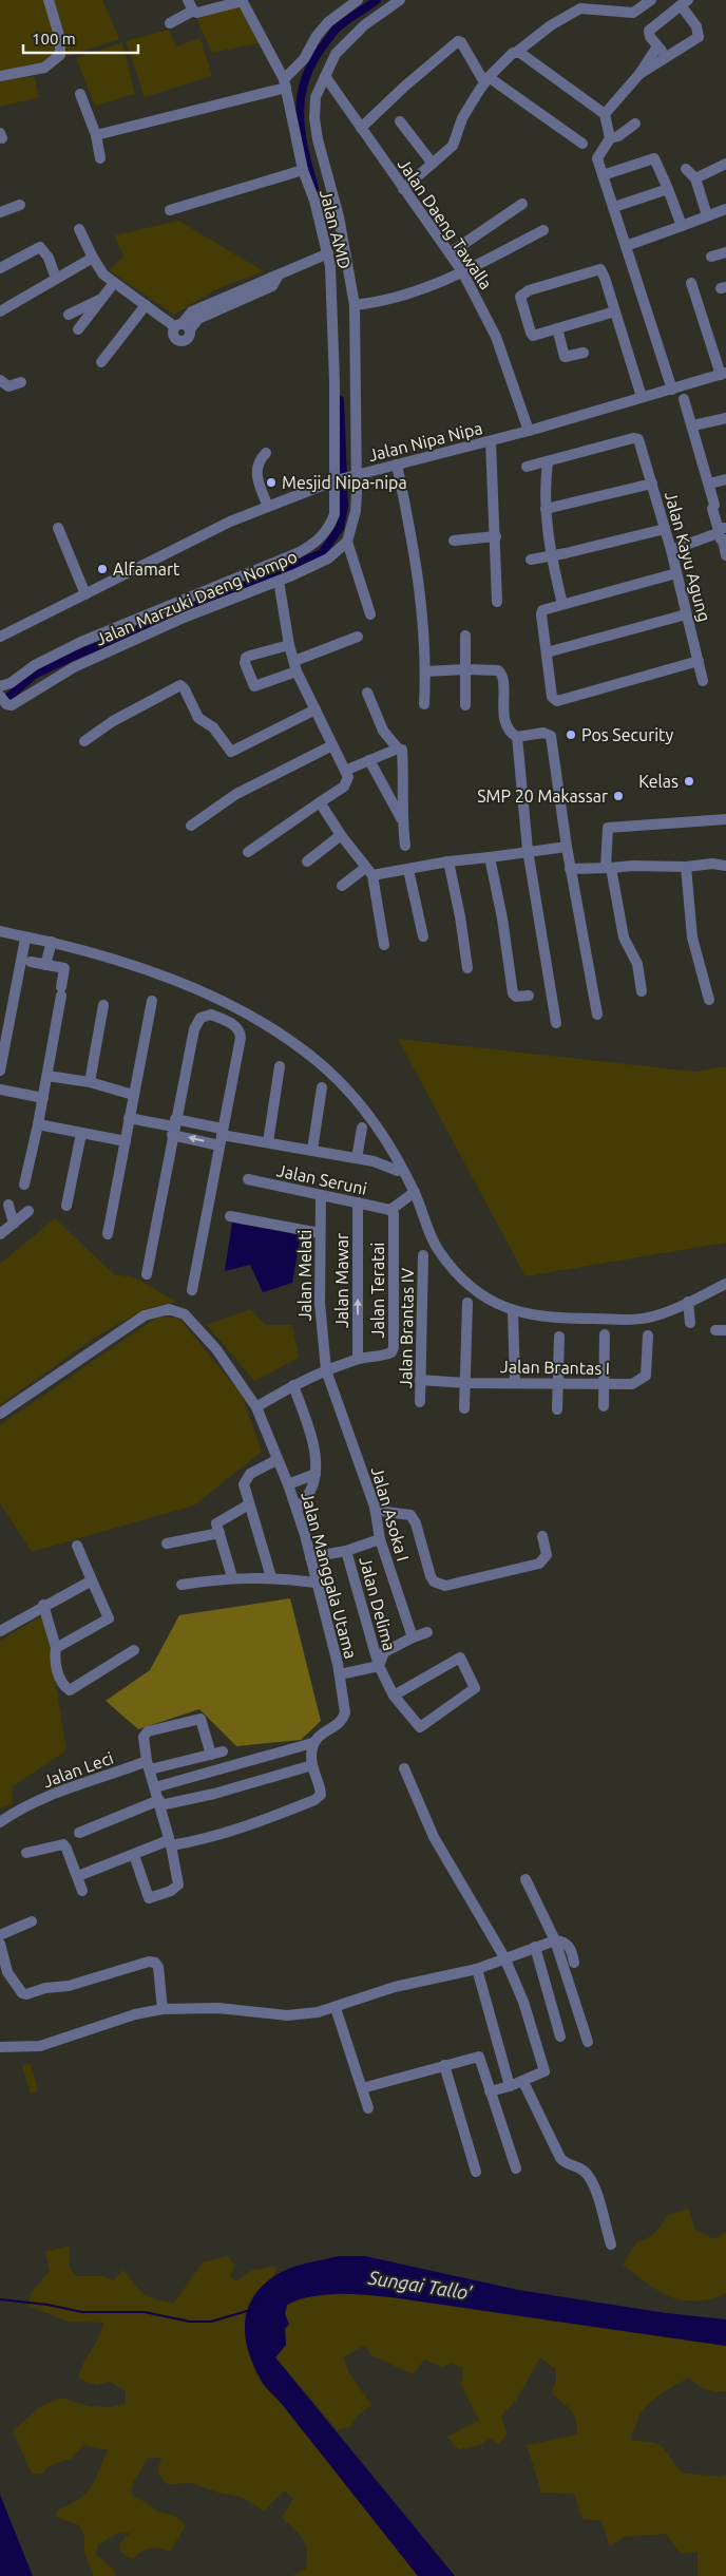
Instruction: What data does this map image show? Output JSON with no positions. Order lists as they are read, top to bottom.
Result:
{
  "streets": {
    "street": [
      "Jalan Daeng Tawalla",
      "Jalan AMD",
      "Jalan Nipa Nipa",
      "Jalan Kayu Agung",
      "Jalan Marzuki Daeng Nompo",
      "Jalan Seruni",
      "Jalan Melati",
      "Jalan Mawar",
      "Jalan Teratai",
      "Jalan Brantas IV",
      "Jalan Brantas I",
      "Jalan Asoka I",
      "Jalan Manggala Utama",
      "Jalan Delima",
      "Jalan Leci"
    ]
  },
  "crossings": [
    ["Jalan Daeng Tawalla", "Jalan Nipa Nipa"],
    ["Jalan AMD", "Jalan Nipa Nipa"],
    ["Jalan AMD", "Jalan Marzuki Daeng Nompo"],
    ["Jalan Seruni", "Jalan Melati"],
    ["Jalan Seruni", "Jalan Mawar"],
    ["Jalan Seruni", "Jalan Teratai"],
    ["Jalan Melati", "Jalan Asoka I"],
    ["Jalan Mawar", "Jalan Teratai"],
    ["Jalan Teratai", "Jalan Asoka I"],
    ["Jalan Teratai", "Jalan Manggala Utama"],
    ["Jalan Brantas IV", "Jalan Brantas I"]
  ],
  "one_way": ["Jalan Mawar"],
  "water": ["Sungai Tallo'"],
  "places": [
    "Mesjid Nipa-nipa",
    "Alfamart",
    "Pos Security",
    "Kelas",
    "SMP 20 Makassar"
  ],
  "scale_bar": "100 m"
}
